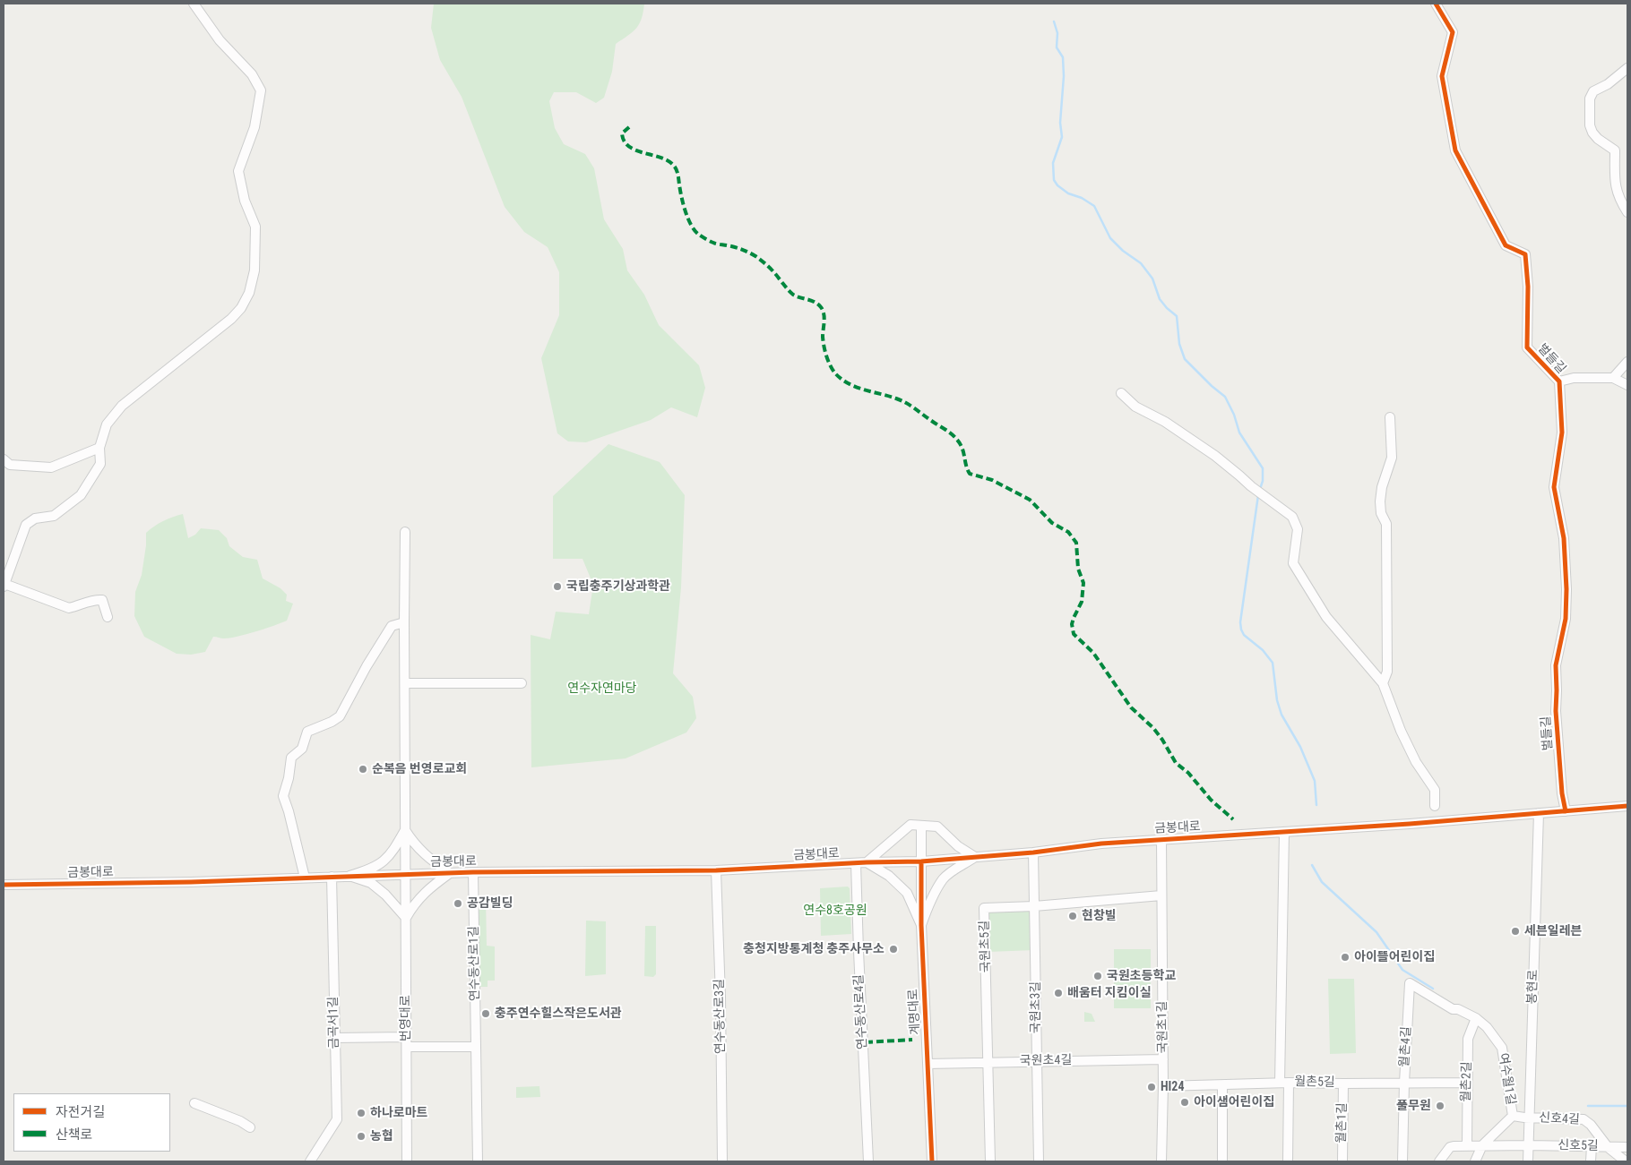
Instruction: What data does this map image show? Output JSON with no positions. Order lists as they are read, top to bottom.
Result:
{
  "streets": {
    "street": [
      "벌들길",
      "금봉대로",
      "국원초5길",
      "연수동산로1길",
      "봉현로",
      "국원초3길",
      "연수동산로4길",
      "계명대로",
      "연수동산로3길",
      "번영대로",
      "금곡서1길",
      "국원초1길",
      "월촌4길",
      "국원초4길",
      "여수월1길",
      "월촌2길",
      "월촌5길",
      "신호4길",
      "월촌1길",
      "신호5길"
    ]
  },
  "crossings": [
    ["벌들길", "금봉대로"],
    ["금봉대로", "연수동산로1길"],
    ["금봉대로", "봉현로"],
    ["금봉대로", "국원초3길"],
    ["금봉대로", "연수동산로4길"],
    ["금봉대로", "계명대로"],
    ["금봉대로", "연수동산로3길"],
    ["금봉대로", "번영대로"],
    ["금봉대로", "금곡서1길"],
    ["금봉대로", "국원초1길"],
    ["국원초5길", "국원초3길"],
    ["국원초5길", "국원초1길"],
    ["국원초5길", "국원초4길"],
    ["봉현로", "신호4길"],
    ["봉현로", "신호5길"],
    ["국원초3길", "국원초4길"],
    ["계명대로", "국원초4길"],
    ["국원초1길", "국원초4길"],
    ["국원초1길", "월촌5길"],
    ["월촌4길", "여수월1길"],
    ["월촌4길", "월촌5길"],
    ["여수월1길", "월촌2길"],
    ["여수월1길", "신호4길"],
    ["여수월1길", "신호5길"],
    ["월촌2길", "월촌5길"],
    ["월촌5길", "월촌1길"],
    ["신호4길", "신호5길"]
  ],
  "parks": ["연수자연마당", "연수8호공원"],
  "places": [
    "국립충주기상과학관",
    "순복음 번영로교회",
    "공감빌딩",
    "현창빌",
    "세븐일레븐",
    "충청지방통계청 충주사무소",
    "아이뜰어린이집",
    "국원초등학교",
    "배움터 지킴이실",
    "충주연수힐스작은도서관",
    "HI24",
    "아이샘어린이집",
    "풀무원",
    "하나로마트",
    "농협"
  ],
  "legend": ["자전거길", "산책로"]
}
